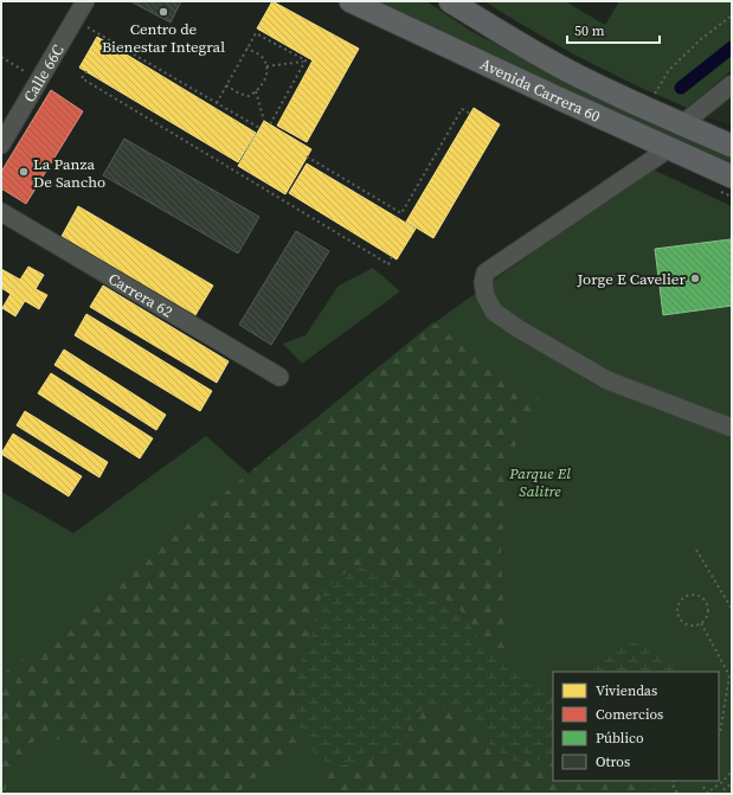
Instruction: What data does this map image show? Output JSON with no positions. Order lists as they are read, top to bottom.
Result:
{
  "streets": {
    "main road": ["Avenida Carrera 60"],
    "street": ["Calle 66C", "Carrera 62"]
  },
  "parks": ["Parque El Salitre"],
  "places": ["Centro de Bienestar Integral", "La Panza De Sancho", "Jorge E Cavelier"],
  "legend": [
    "Viviendas",
    "Comercios",
    "Público",
    "Otros"
  ],
  "scale_bar": "50 m"
}
